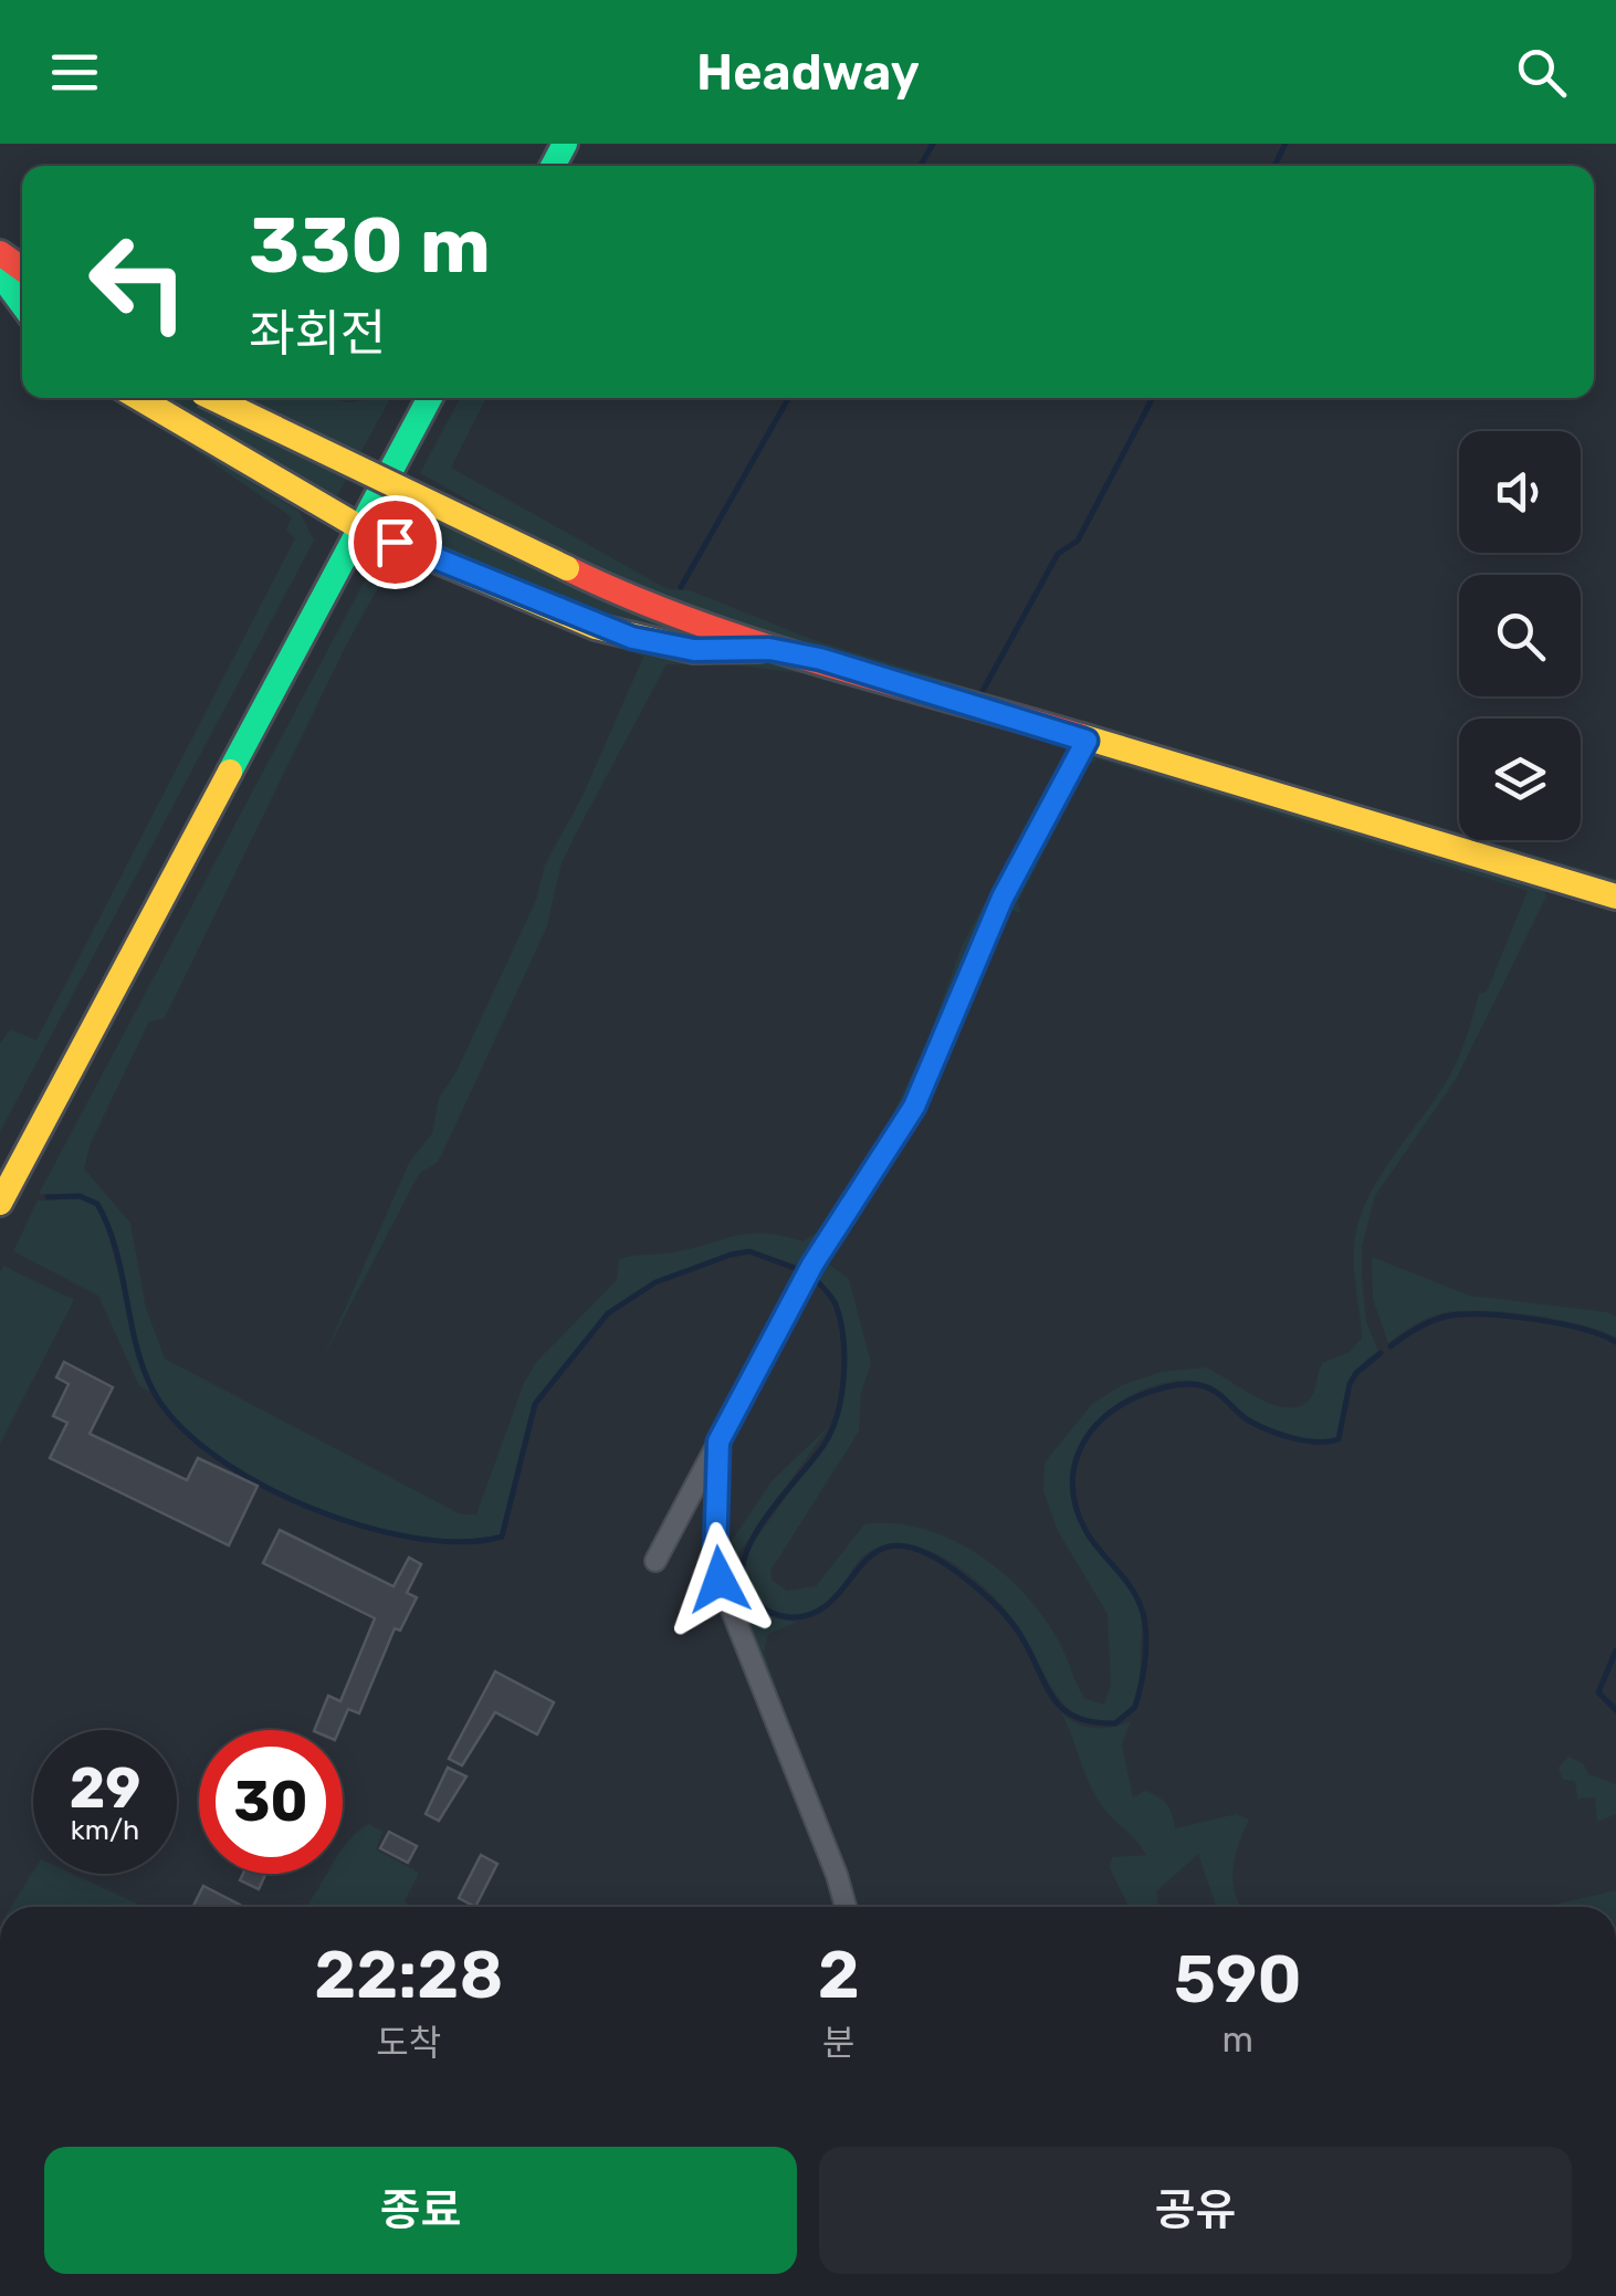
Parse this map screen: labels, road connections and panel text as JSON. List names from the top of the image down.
{
  "page": {
    "header": "Headway",
    "turn": ["330 m", "좌회전"],
    "speed": "29 km/h",
    "limit": "30",
    "eta": [
      "22:28",
      "도착",
      "2",
      "분",
      "590",
      "m"
    ],
    "buttons": ["종료", "공유"]
  }
}
